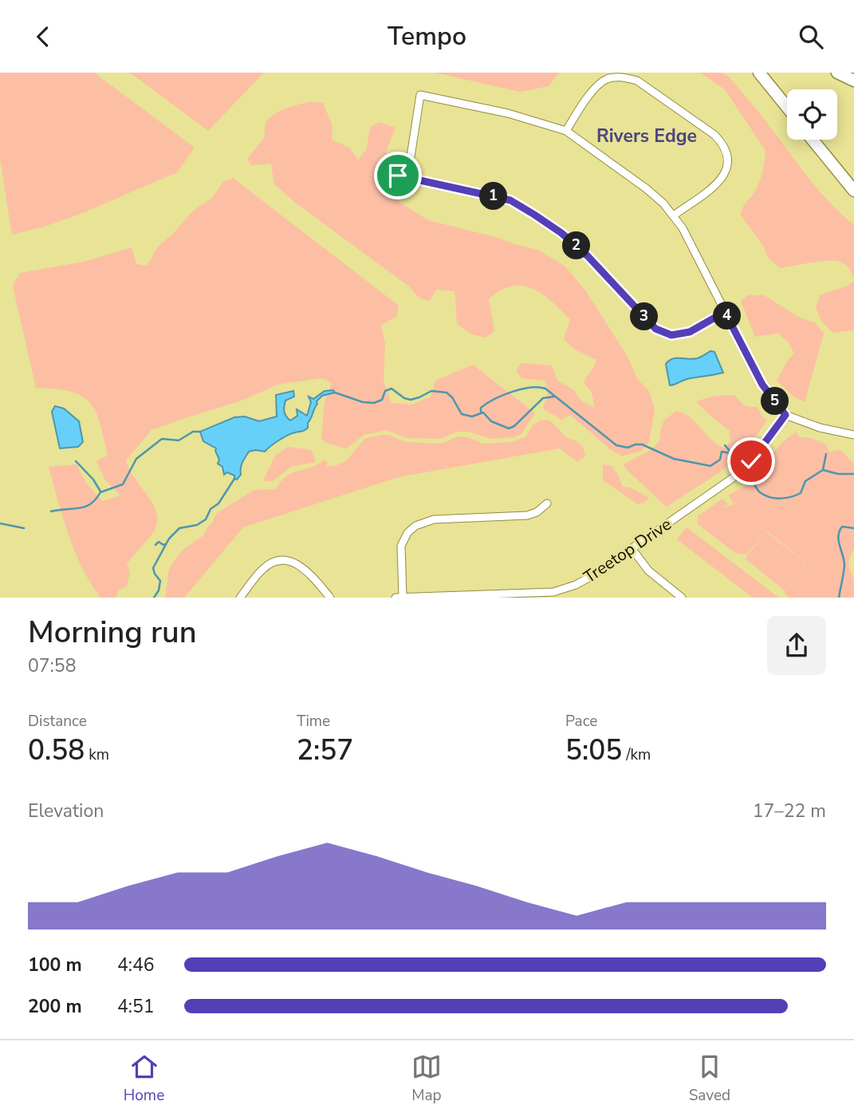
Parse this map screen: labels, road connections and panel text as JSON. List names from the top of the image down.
{
  "streets": {
    "street": ["Treetop Drive"]
  },
  "districts": ["Rivers Edge"],
  "page": {
    "header": "Tempo",
    "pins": [
      "1",
      "2",
      "4",
      "3",
      "5"
    ],
    "heading": ["Morning run", "07:58"],
    "stats": [
      ["Distance", "0.58 km"],
      ["Time", "2:57"],
      ["Pace", "5:05 /km"]
    ],
    "chart": ["Elevation", "17–22 m"],
    "list": [
      {
        "name": "100 m",
        "note": "4:46"
      },
      {
        "name": "200 m",
        "note": "4:51"
      }
    ],
    "tabs": ["Home", "Map", "Saved"]
  }
}
